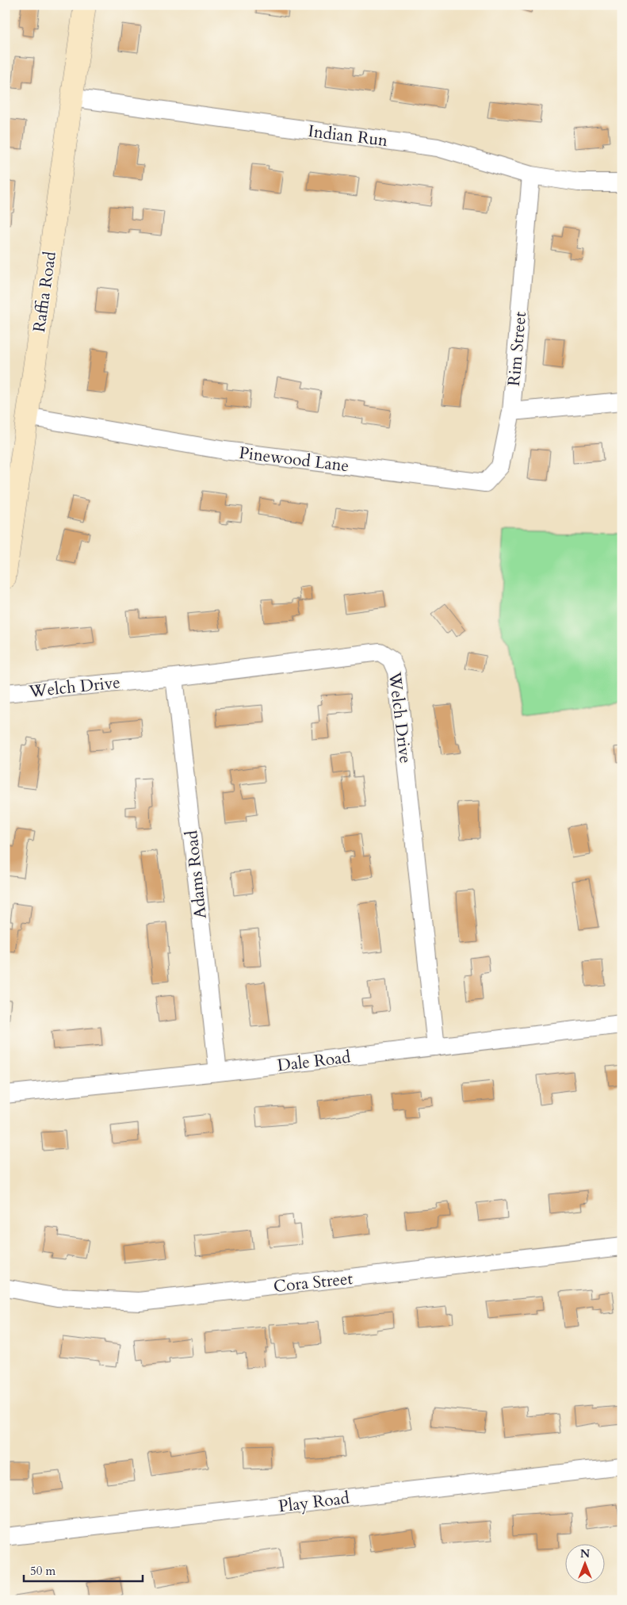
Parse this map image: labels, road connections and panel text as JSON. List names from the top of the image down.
{
  "streets": {
    "main road": ["Raffia Road"],
    "street": [
      "Indian Run",
      "Rim Street",
      "Pinewood Lane",
      "Welch Drive",
      "Adams Road",
      "Dale Road",
      "Cora Street",
      "Play Road"
    ]
  },
  "crossings": [
    ["Indian Run", "Raffia Road"],
    ["Indian Run", "Rim Street"],
    ["Raffia Road", "Pinewood Lane"],
    ["Rim Street", "Pinewood Lane"],
    ["Welch Drive", "Adams Road"],
    ["Welch Drive", "Dale Road"],
    ["Adams Road", "Dale Road"]
  ],
  "scale_bar": "50 m",
  "north": "top"
}
